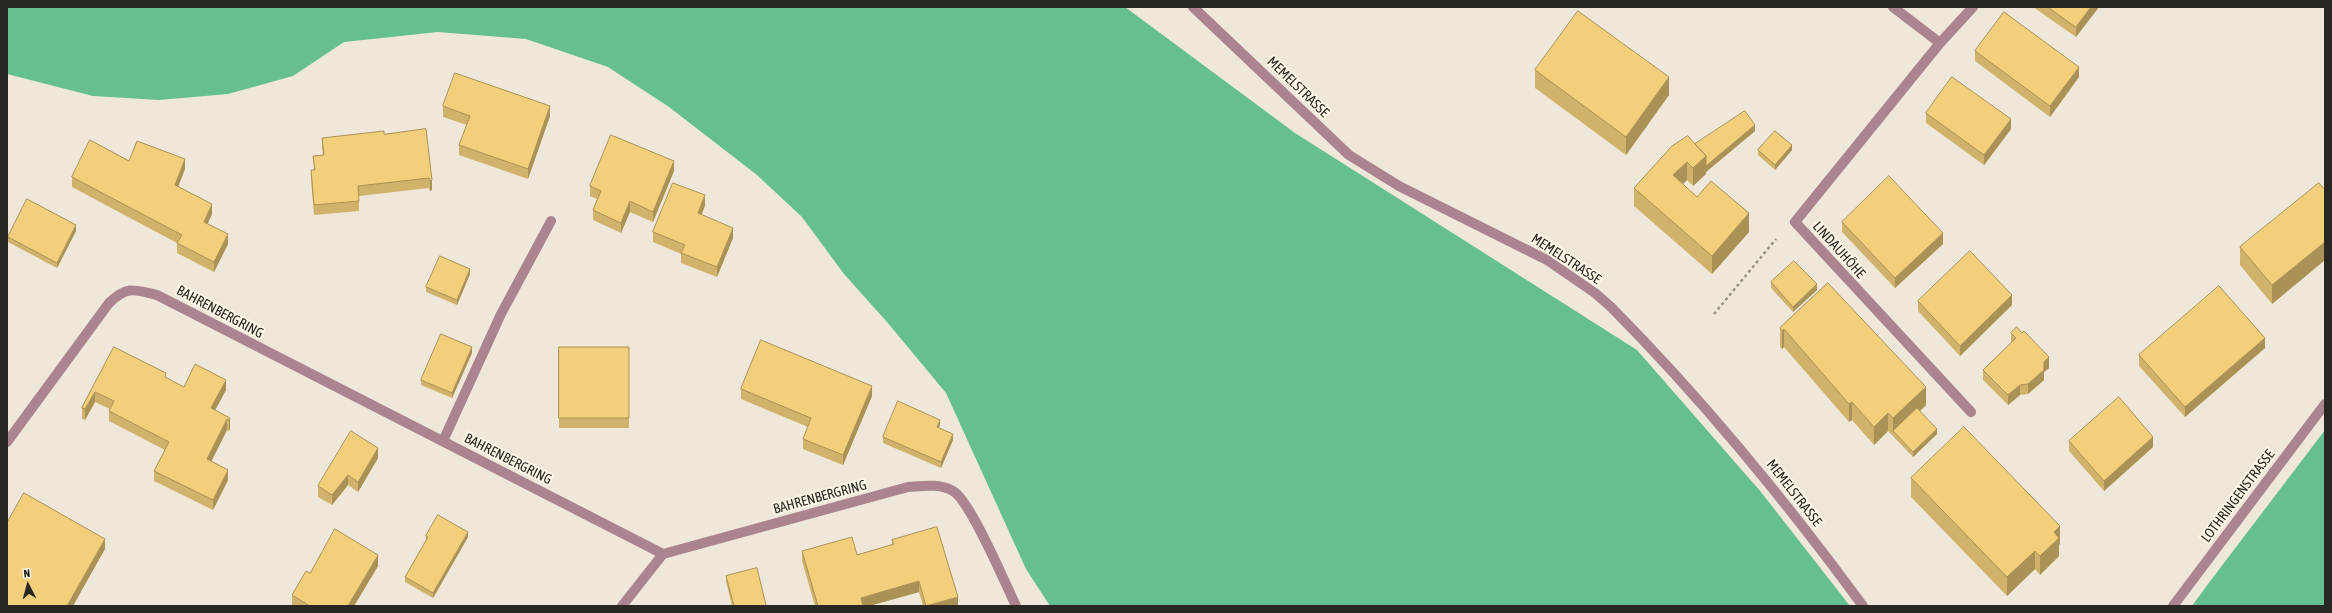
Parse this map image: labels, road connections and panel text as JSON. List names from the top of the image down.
{
  "streets": {
    "street": [
      "MEMELSTRASSE",
      "LINDAUHÖHE",
      "BAHRENBERGRING",
      "LOTHRINGENSTRASSE"
    ]
  },
  "north": "top"
}
